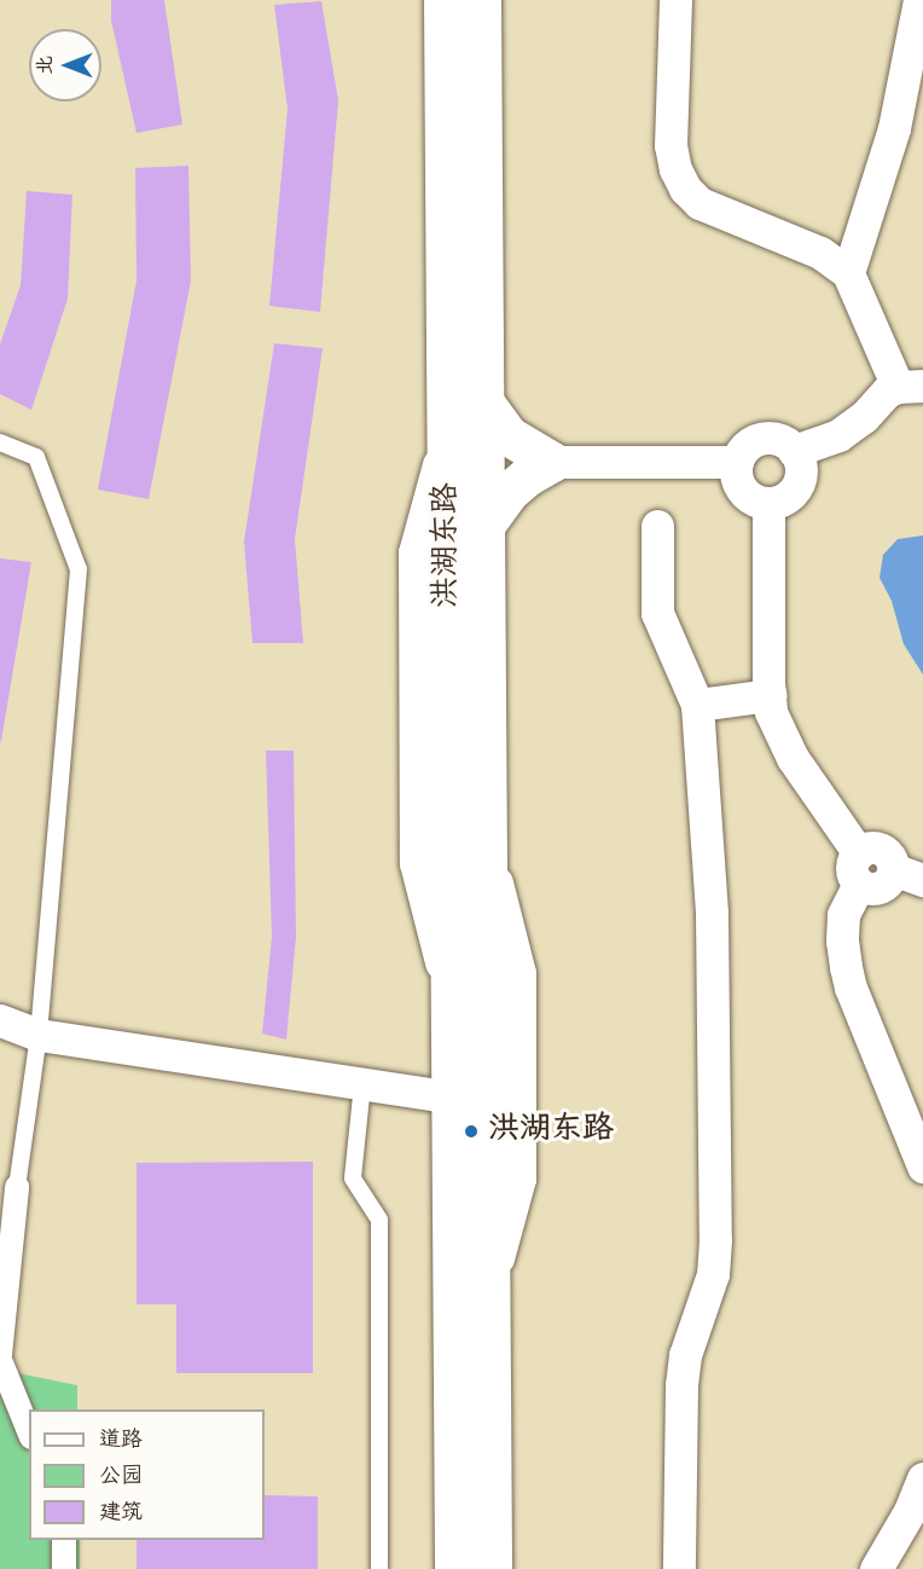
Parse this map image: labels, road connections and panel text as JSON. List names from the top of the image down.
{
  "streets": {
    "main road": ["洪湖东路"]
  },
  "places": ["洪湖东路"],
  "legend": ["道路", "公园", "建筑"],
  "north": "left"
}
